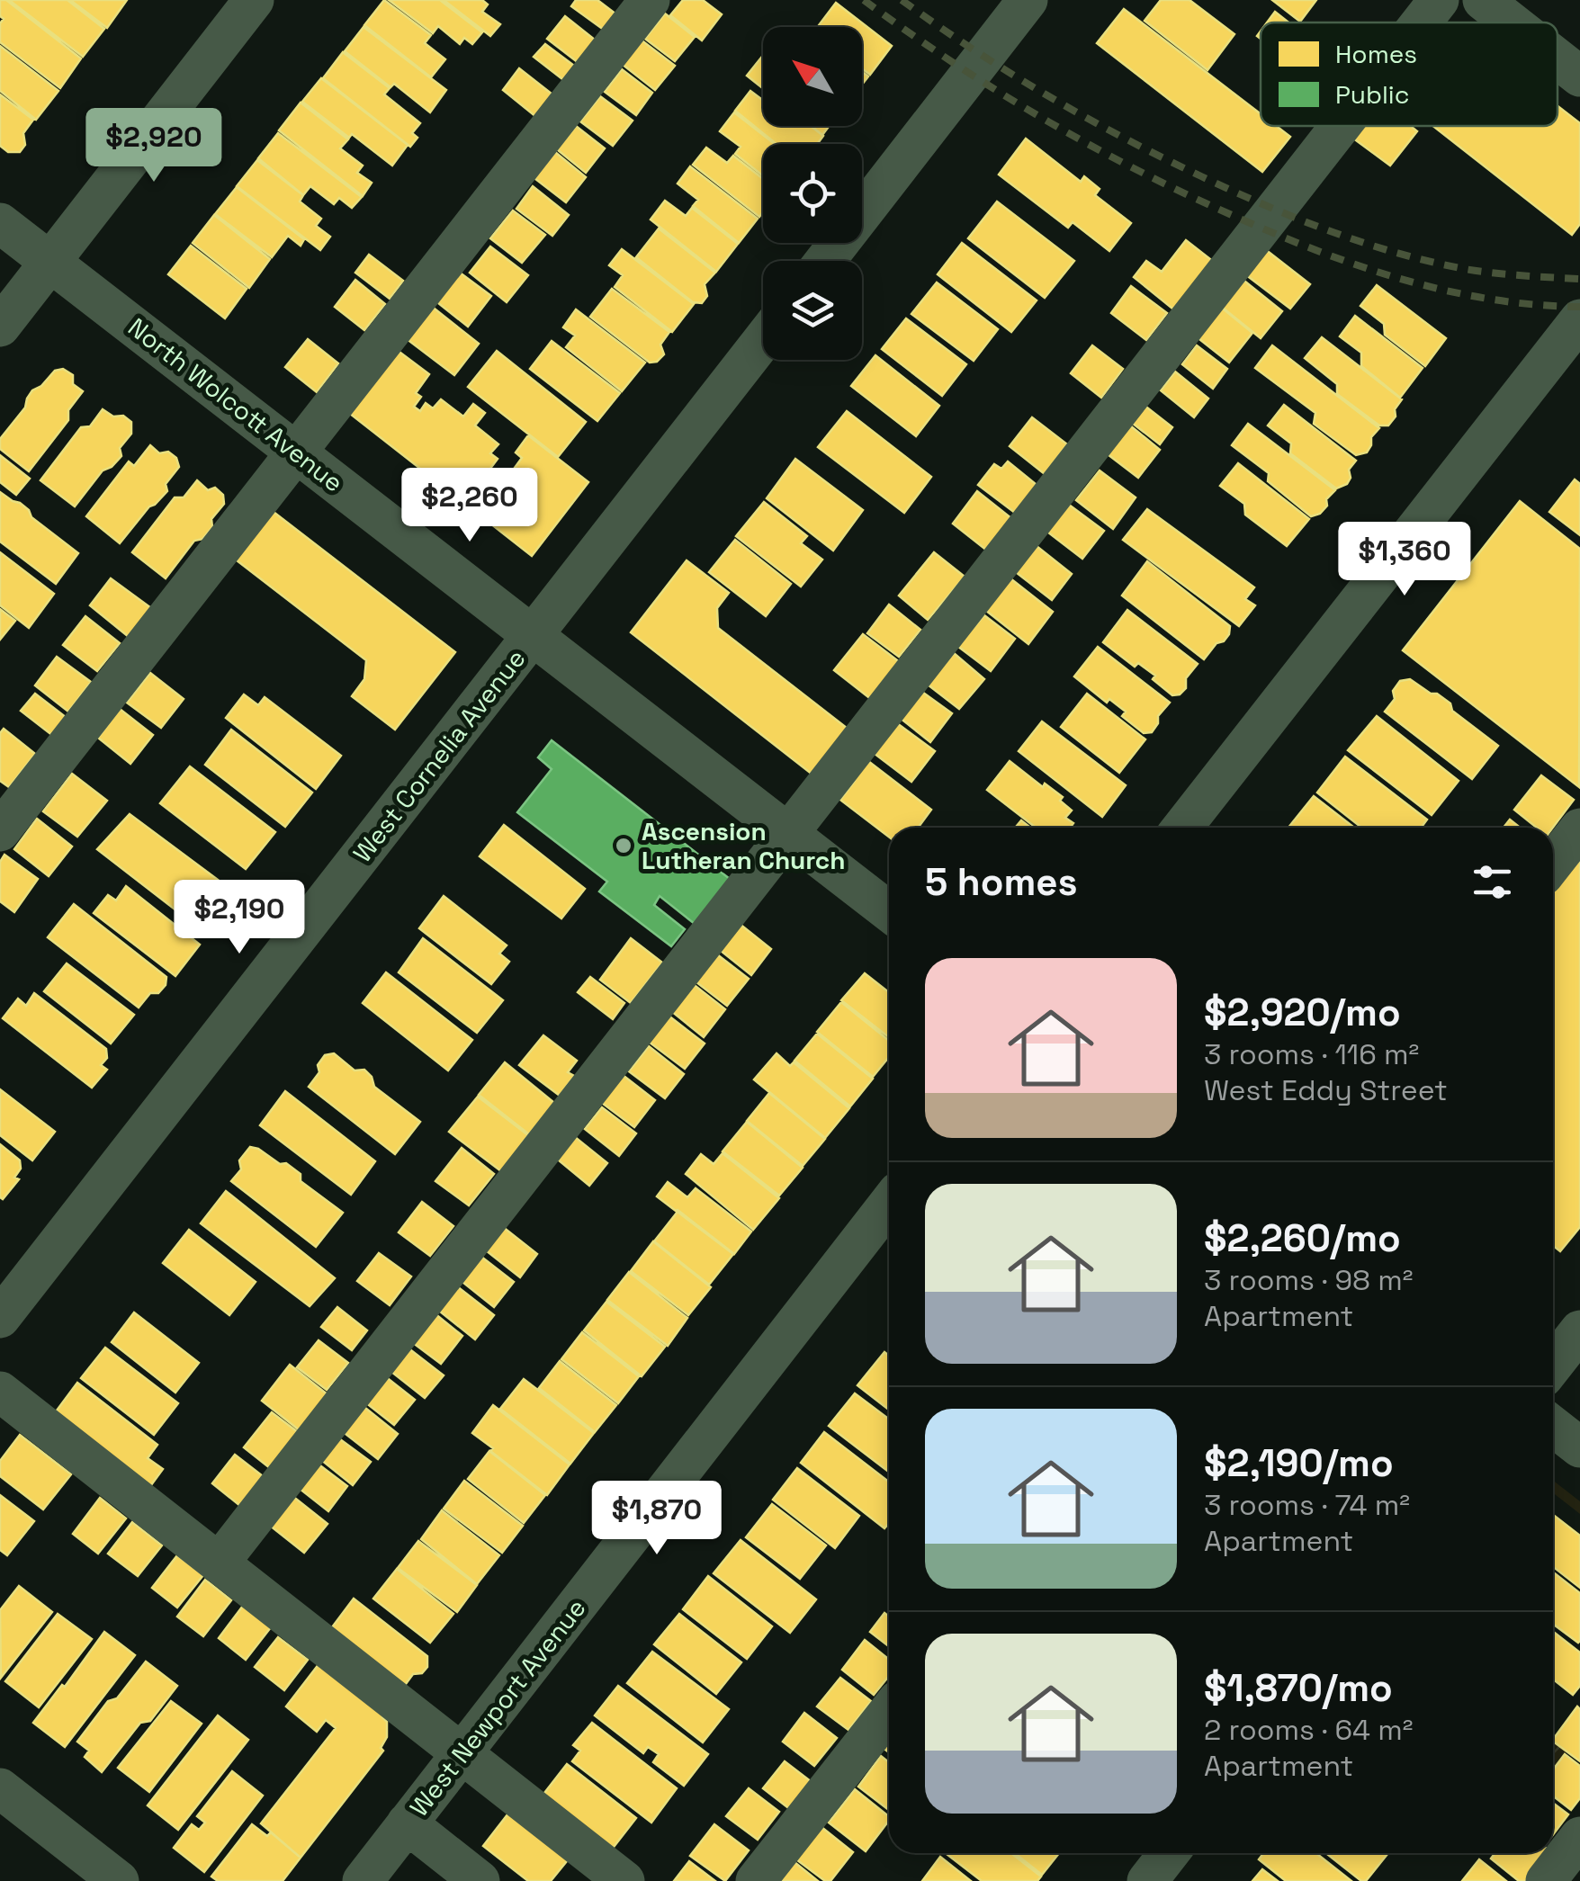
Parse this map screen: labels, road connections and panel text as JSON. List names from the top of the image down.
{
  "streets": {
    "street": ["North Wolcott Avenue", "West Cornelia Avenue", "West Newport Avenue"]
  },
  "crossings": [
    ["North Wolcott Avenue", "West Cornelia Avenue"]
  ],
  "places": ["Ascension Lutheran Church"],
  "legend": ["Homes", "Public"],
  "north": "top left",
  "page": {
    "price": [
      "$2,920",
      "$2,260",
      "$1,360",
      "$2,190",
      "$1,870"
    ],
    "heading": "5 homes",
    "list": [
      {
        "name": "$2,920/mo",
        "note": "3 rooms · 116 m² · West Eddy Street"
      },
      {
        "name": "$2,260/mo",
        "note": "3 rooms · 98 m² · Apartment"
      },
      {
        "name": "$2,190/mo",
        "note": "3 rooms · 74 m² · Apartment"
      },
      {
        "name": "$1,870/mo",
        "note": "2 rooms · 64 m² · Apartment"
      }
    ]
  }
}
